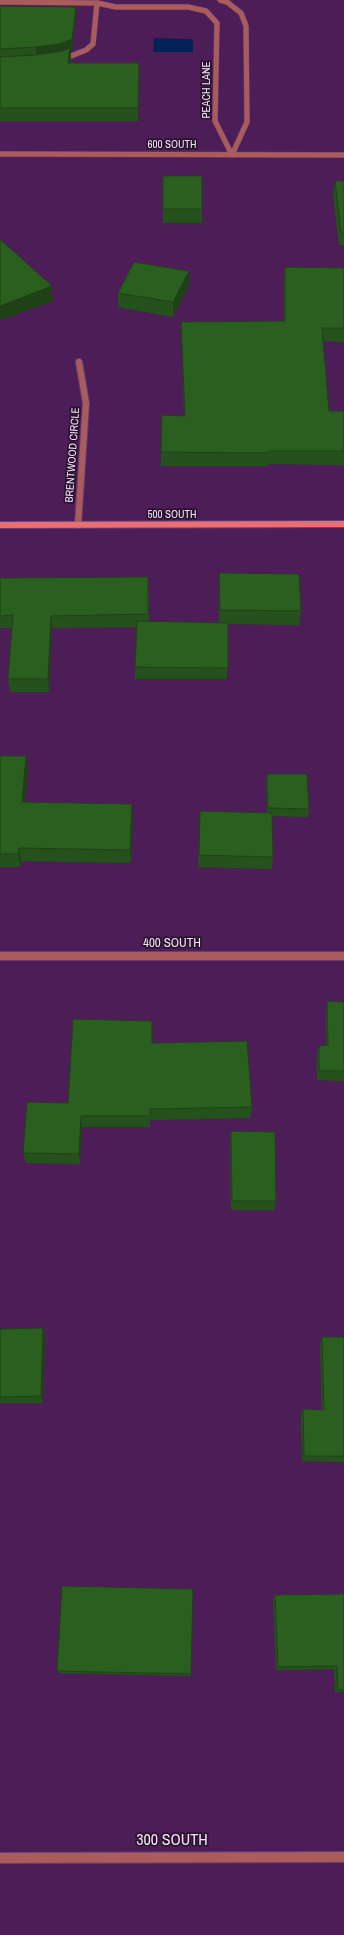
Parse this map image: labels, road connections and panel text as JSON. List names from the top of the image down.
{
  "streets": {
    "main road": ["500 SOUTH"],
    "street": [
      "PEACH LANE",
      "600 SOUTH",
      "BRENTWOOD CIRCLE",
      "400 SOUTH",
      "300 SOUTH"
    ]
  },
  "crossings": [
    ["PEACH LANE", "600 SOUTH"],
    ["BRENTWOOD CIRCLE", "500 SOUTH"]
  ]
}
